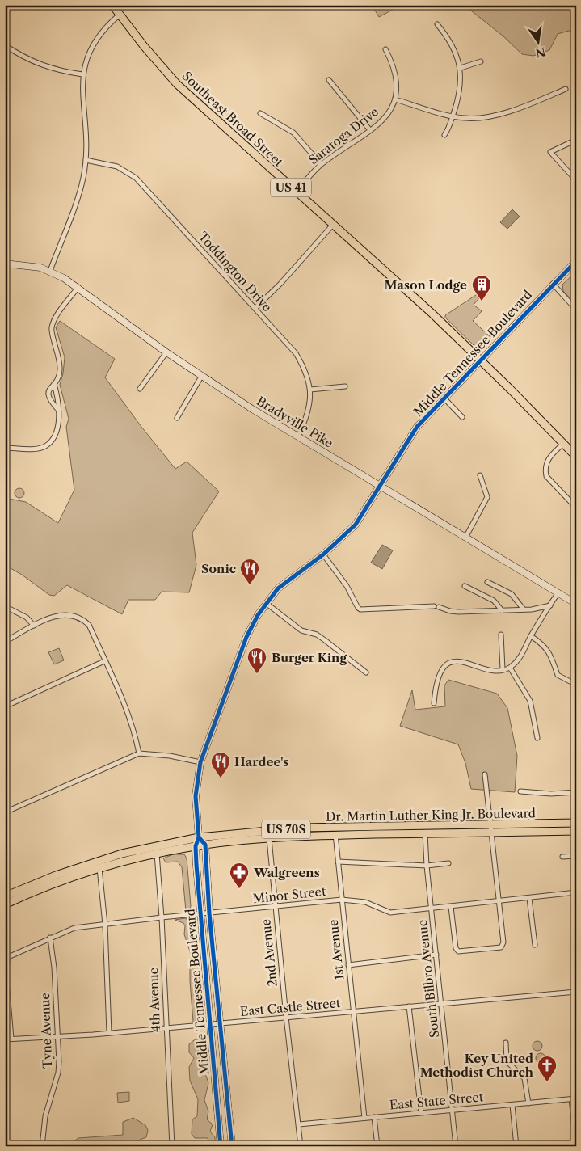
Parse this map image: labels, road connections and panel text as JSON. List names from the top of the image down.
{
  "streets": {
    "main road": [
      "Southeast Broad Street",
      "US 41",
      "Middle Tennessee Boulevard",
      "Bradyville Pike",
      "Dr. Martin Luther King Jr. Boulevard",
      "US 70S"
    ],
    "street": [
      "Saratoga Drive",
      "Toddington Drive",
      "Minor Street",
      "1st Avenue",
      "2nd Avenue",
      "South Bilbro Avenue",
      "4th Avenue",
      "East Castle Street",
      "Tyne Avenue",
      "East State Street"
    ]
  },
  "crossings": [
    ["Southeast Broad Street", "Saratoga Drive"],
    ["Southeast Broad Street", "Middle Tennessee Boulevard"],
    ["Toddington Drive", "Bradyville Pike"],
    ["Middle Tennessee Boulevard", "Bradyville Pike"],
    ["Middle Tennessee Boulevard", "Dr. Martin Luther King Jr. Boulevard"],
    ["Middle Tennessee Boulevard", "Minor Street"],
    ["Middle Tennessee Boulevard", "East Castle Street"],
    ["Dr. Martin Luther King Jr. Boulevard", "1st Avenue"],
    ["Dr. Martin Luther King Jr. Boulevard", "2nd Avenue"],
    ["Dr. Martin Luther King Jr. Boulevard", "South Bilbro Avenue"],
    ["Dr. Martin Luther King Jr. Boulevard", "4th Avenue"],
    ["Minor Street", "1st Avenue"],
    ["Minor Street", "2nd Avenue"],
    ["Minor Street", "South Bilbro Avenue"],
    ["Minor Street", "4th Avenue"],
    ["Minor Street", "East Castle Street"],
    ["Minor Street", "Tyne Avenue"],
    ["1st Avenue", "East Castle Street"],
    ["1st Avenue", "East State Street"],
    ["2nd Avenue", "East Castle Street"],
    ["2nd Avenue", "East State Street"],
    ["South Bilbro Avenue", "East Castle Street"],
    ["South Bilbro Avenue", "East State Street"],
    ["4th Avenue", "East Castle Street"],
    ["East Castle Street", "Tyne Avenue"]
  ],
  "places": {
    "building": ["Mason Lodge"],
    "restaurant": ["Sonic", "Burger King", "Hardee's"],
    "pharmacy": ["Walgreens"],
    "church": ["Key United Methodist Church"]
  },
  "north": "bottom"
}
